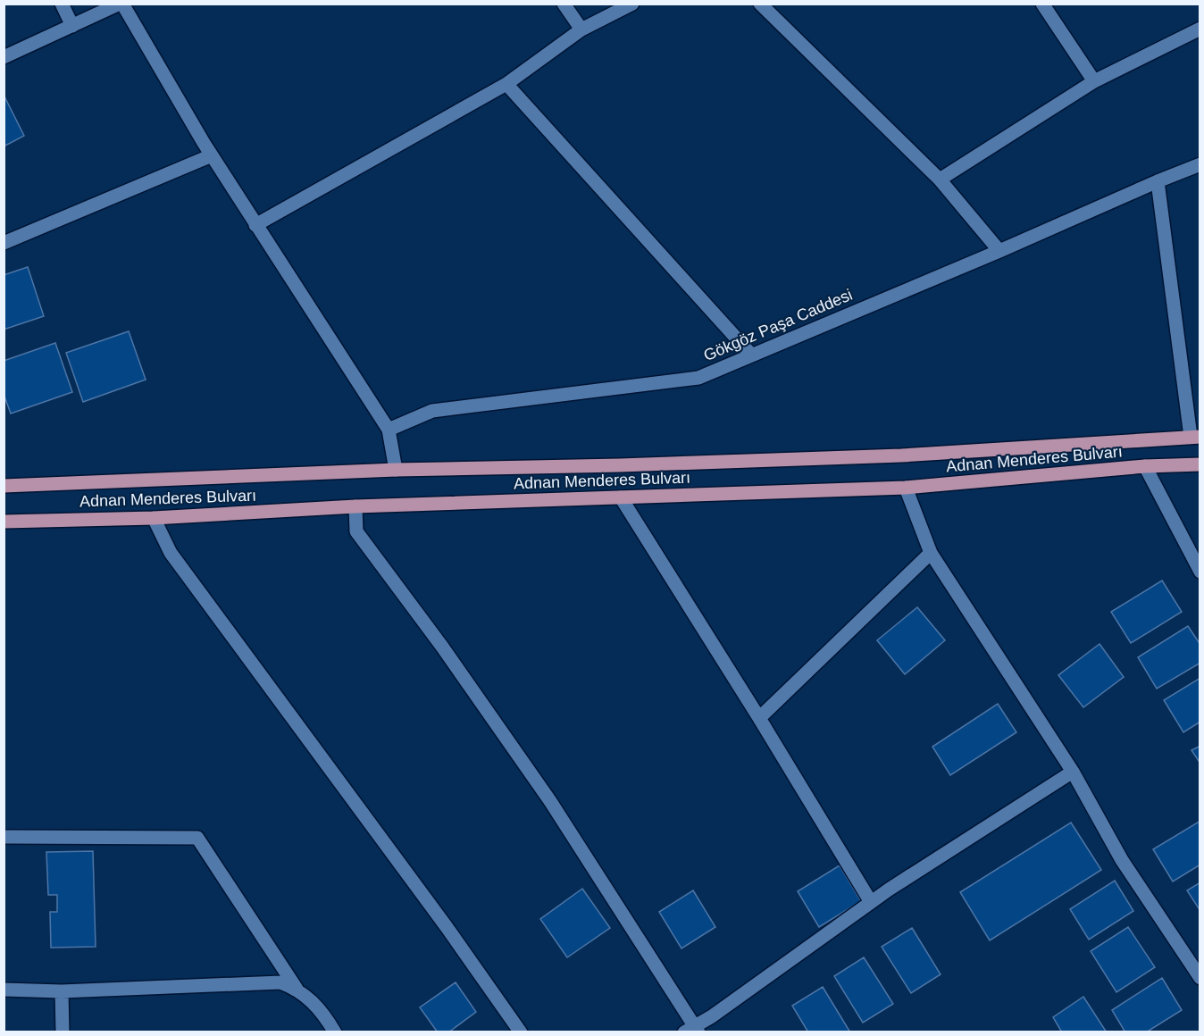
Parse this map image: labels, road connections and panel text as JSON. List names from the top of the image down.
{
  "streets": {
    "main road": ["Adnan Menderes Bulvarı"],
    "street": ["Gökgöz Paşa Caddesi"]
  }
}
